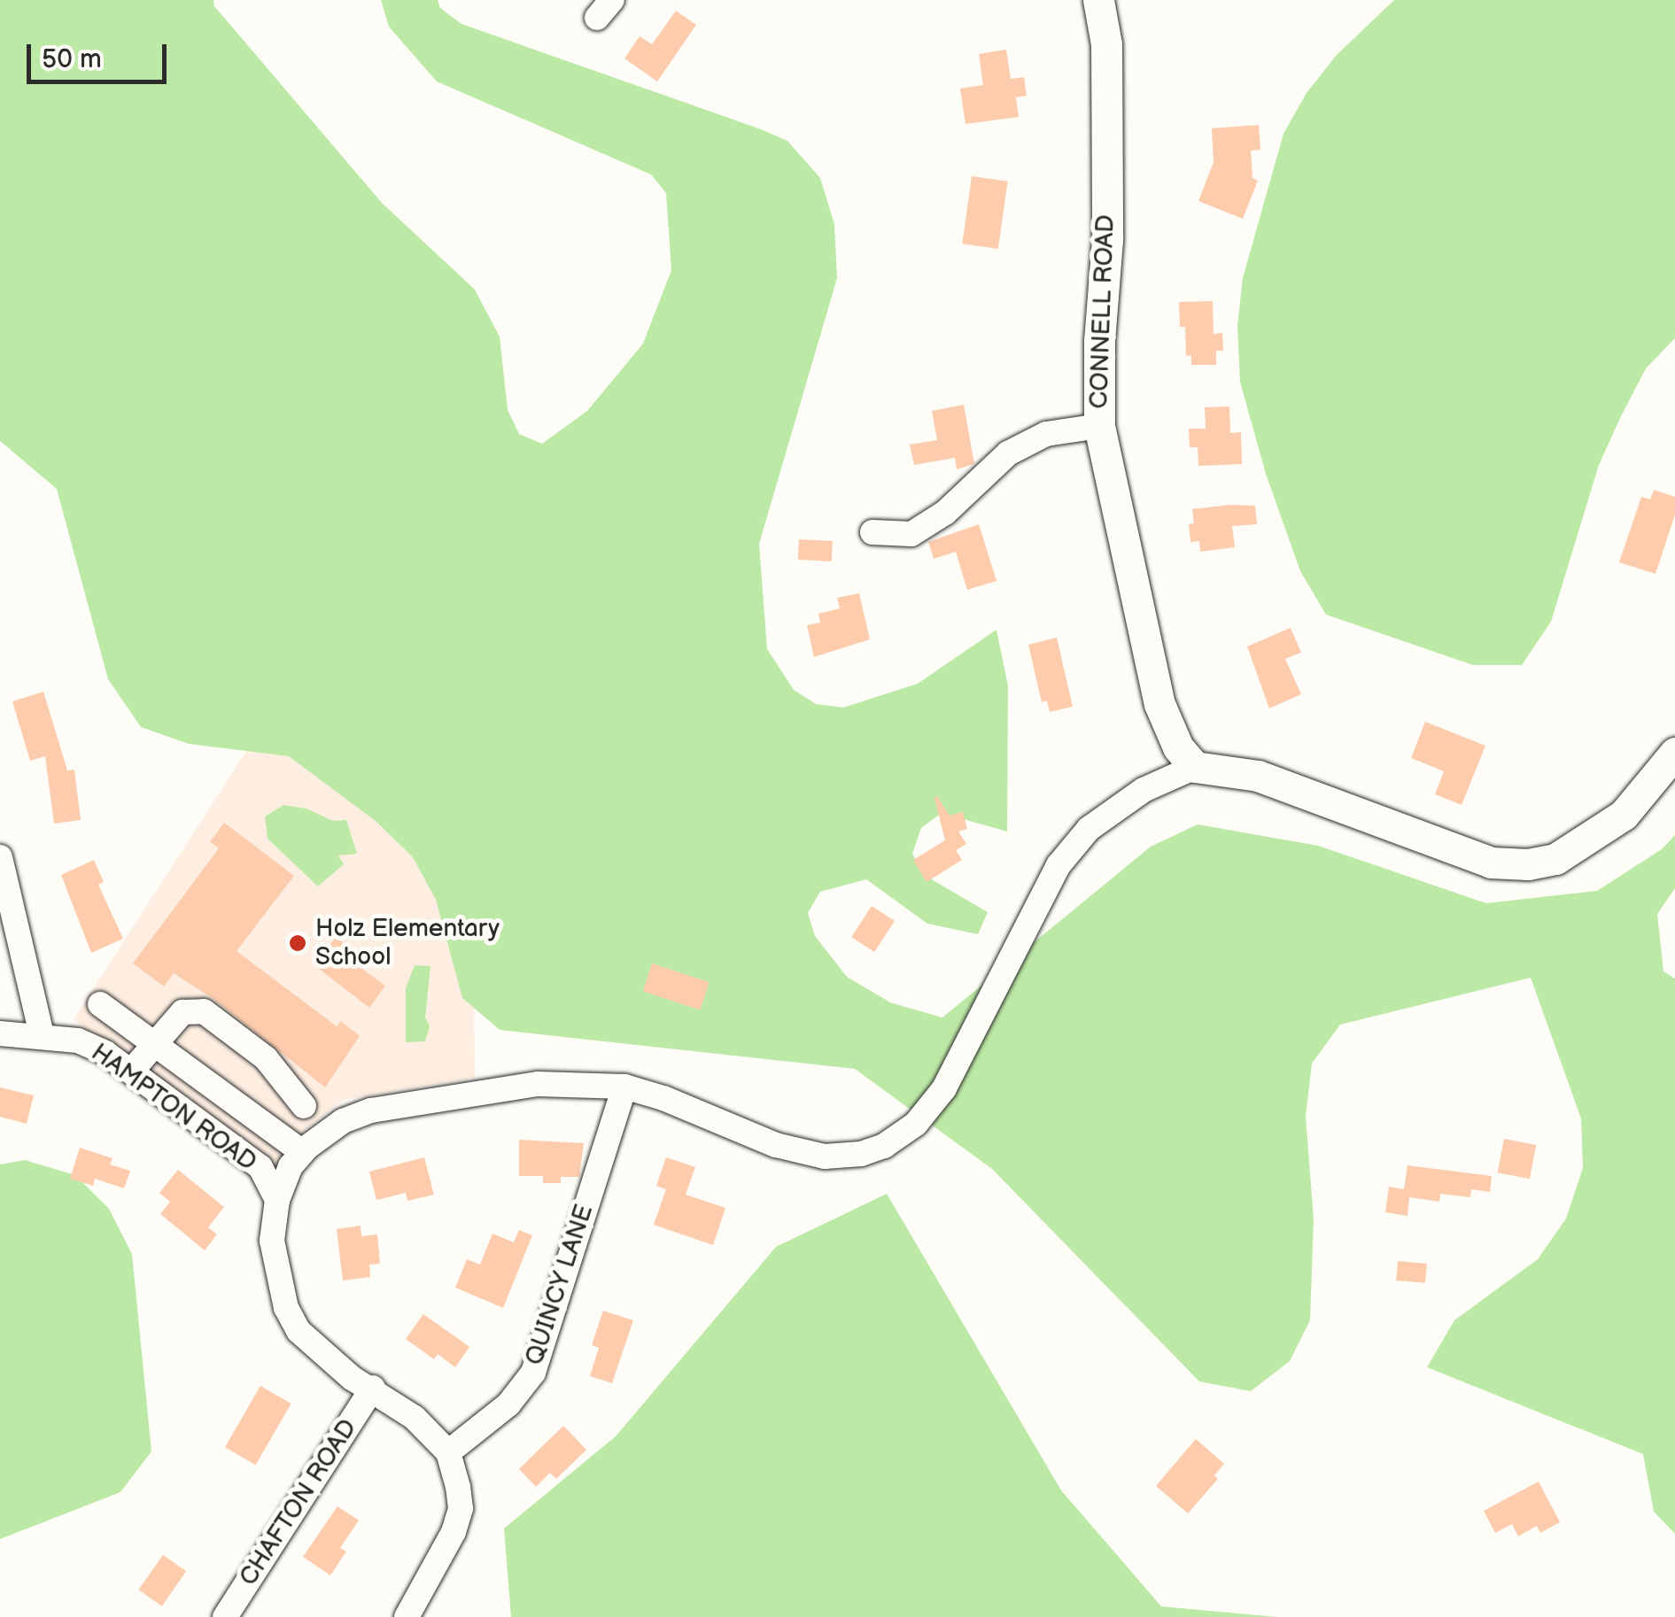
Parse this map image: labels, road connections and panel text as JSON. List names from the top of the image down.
{
  "streets": {
    "main road": ["CONNELL ROAD"],
    "street": ["HAMPTON ROAD", "QUINCY LANE", "CHAFTON ROAD"]
  },
  "places": ["Holz Elementary School"],
  "scale_bar": "50 m"
}
